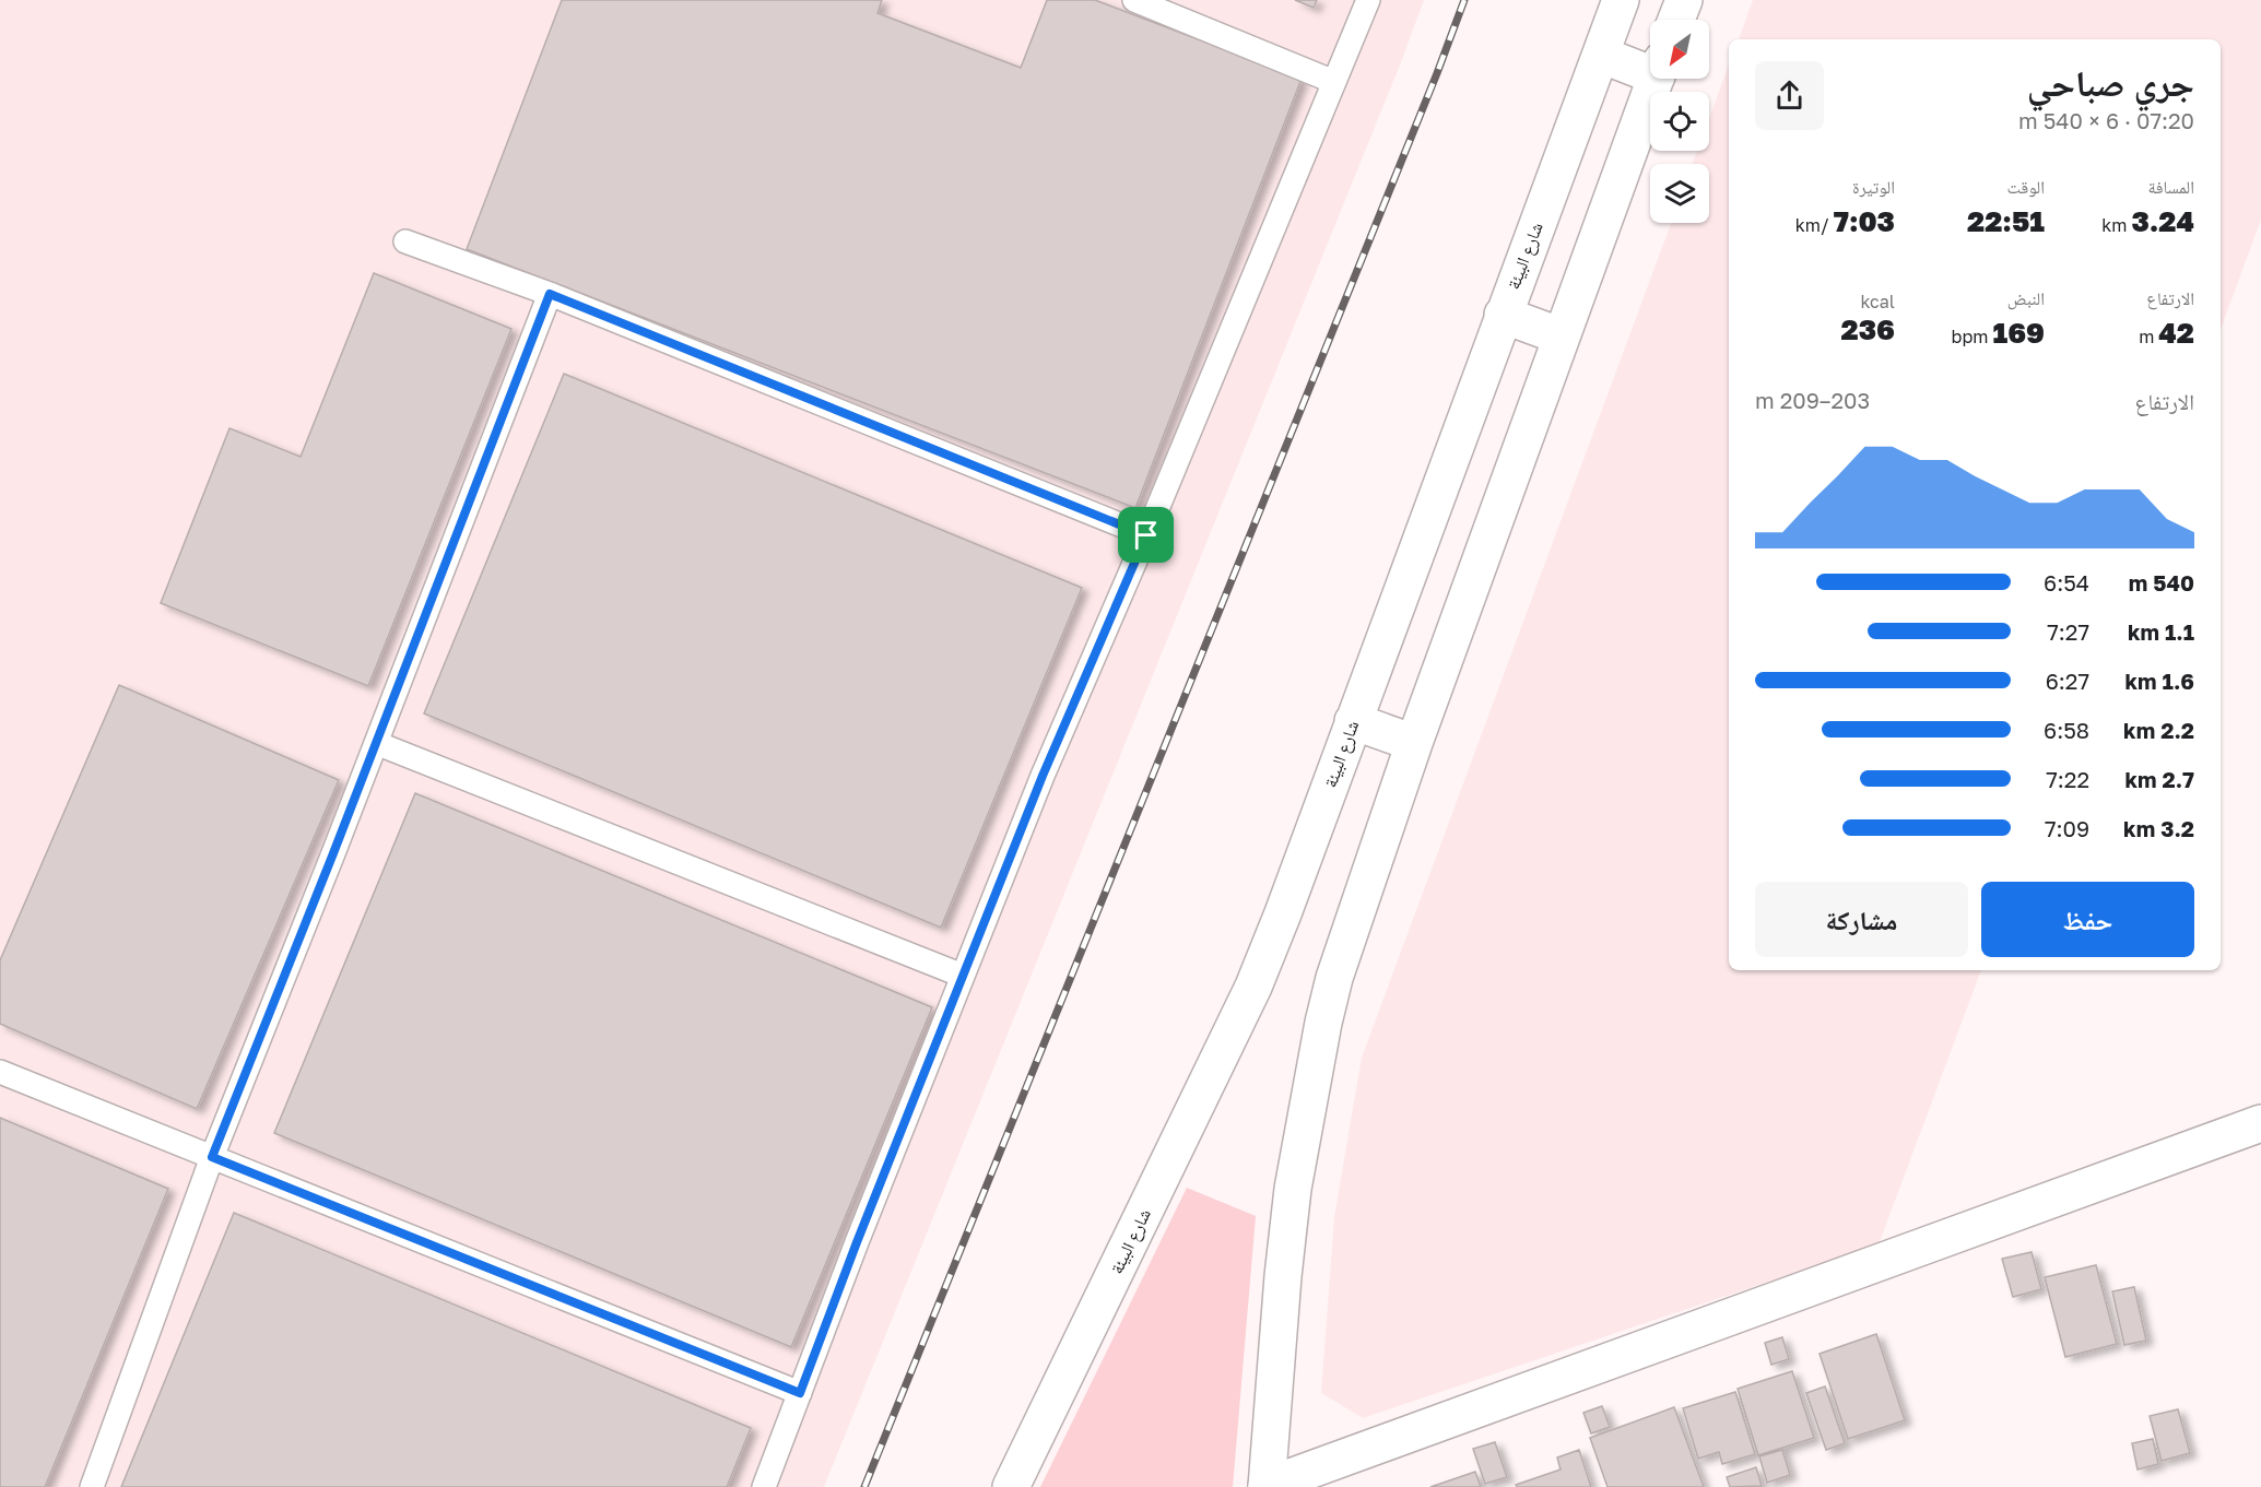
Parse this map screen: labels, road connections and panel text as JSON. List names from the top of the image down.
{
  "streets": {
    "main road": ["شارع البيئة"]
  },
  "north": "bottom left",
  "page": {
    "heading": ["جري صباحي", "07:20 · 6 × 540 m"],
    "stats": [
      ["المسافة", "3.24 km"],
      ["الوقت", "22:51"],
      ["الوتيرة", "7:03 /km"],
      ["الارتفاع", "42 m"],
      ["النبض", "169 bpm"],
      ["kcal", "236"]
    ],
    "chart": ["الارتفاع", "203–209 m"],
    "list": [
      {
        "name": "540 m",
        "note": "6:54"
      },
      {
        "name": "1.1 km",
        "note": "7:27"
      },
      {
        "name": "1.6 km",
        "note": "6:27"
      },
      {
        "name": "2.2 km",
        "note": "6:58"
      },
      {
        "name": "2.7 km",
        "note": "7:22"
      },
      {
        "name": "3.2 km",
        "note": "7:09"
      }
    ],
    "buttons": ["حفظ", "مشاركة"]
  }
}
